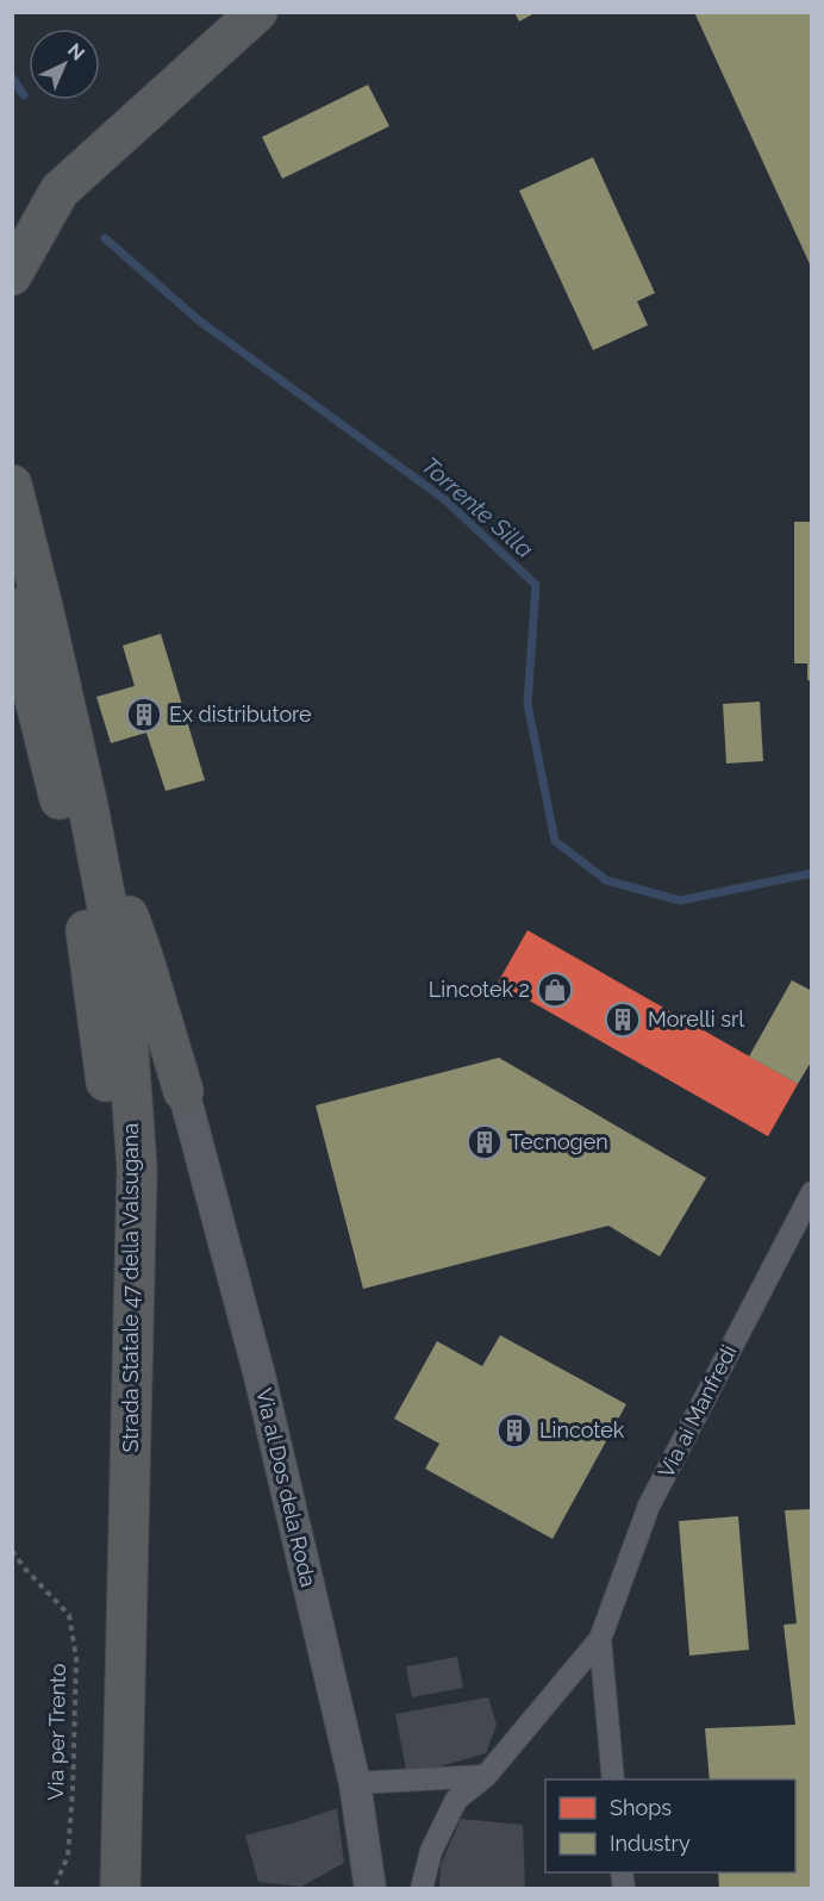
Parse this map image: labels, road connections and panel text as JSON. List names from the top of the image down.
{
  "streets": {
    "highway": ["Strada Statale 47 della Valsugana"],
    "main road": ["Via al Dos dela Roda"],
    "street": ["Via ai Manfredi"],
    "path": ["Via per Trento"]
  },
  "water": ["Torrente Silla"],
  "places": {
    "building": [
      "Ex distributore",
      "Morelli srl",
      "Tecnogen",
      "Lincotek"
    ],
    "shop": ["Lincotek 2"]
  },
  "legend": ["Shops", "Industry"],
  "north": "top right"
}
